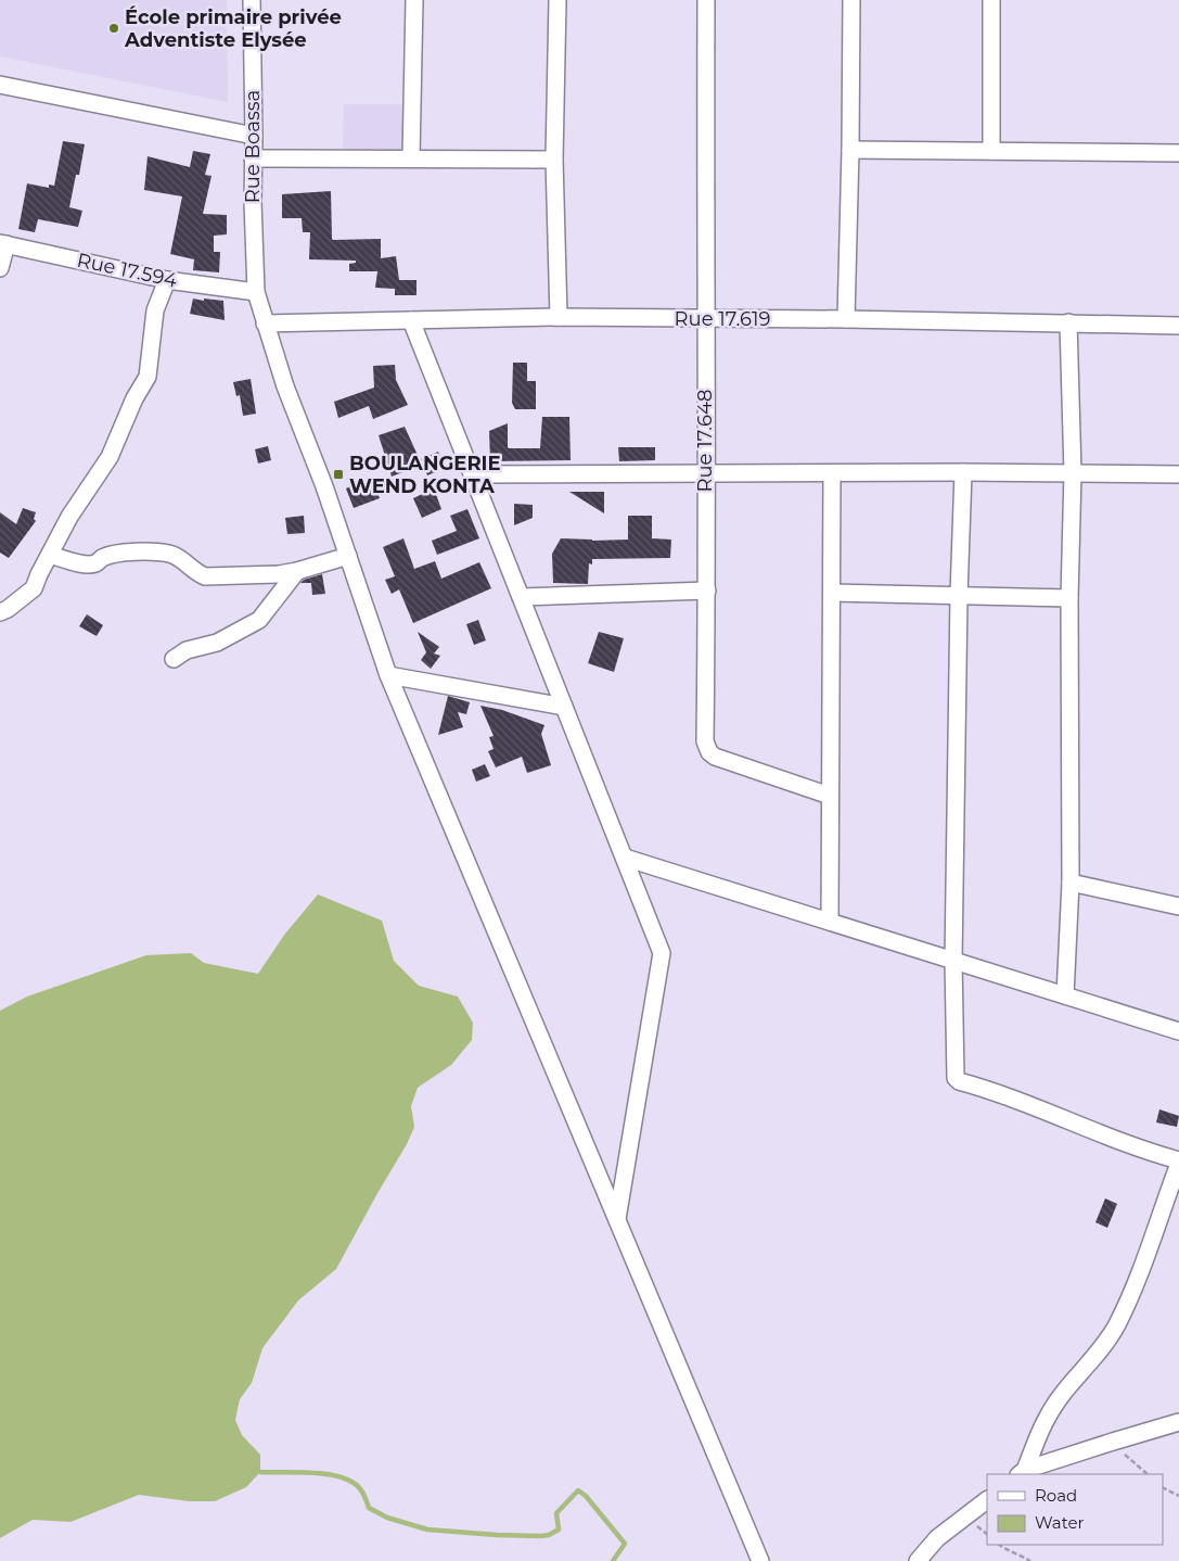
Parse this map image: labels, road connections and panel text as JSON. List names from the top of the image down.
{
  "streets": {
    "street": [
      "Rue Boassa",
      "Rue 17.594",
      "Rue 17.619",
      "Rue 17.648"
    ]
  },
  "crossings": [
    ["Rue Boassa", "Rue 17.594"],
    ["Rue Boassa", "Rue 17.619"],
    ["Rue 17.619", "Rue 17.648"]
  ],
  "places": {
    "other": ["École primaire privée Adventiste Elysée"],
    "transit": ["BOULANGERIE WEND KONTA"]
  },
  "legend": ["Road", "Water"]
}
